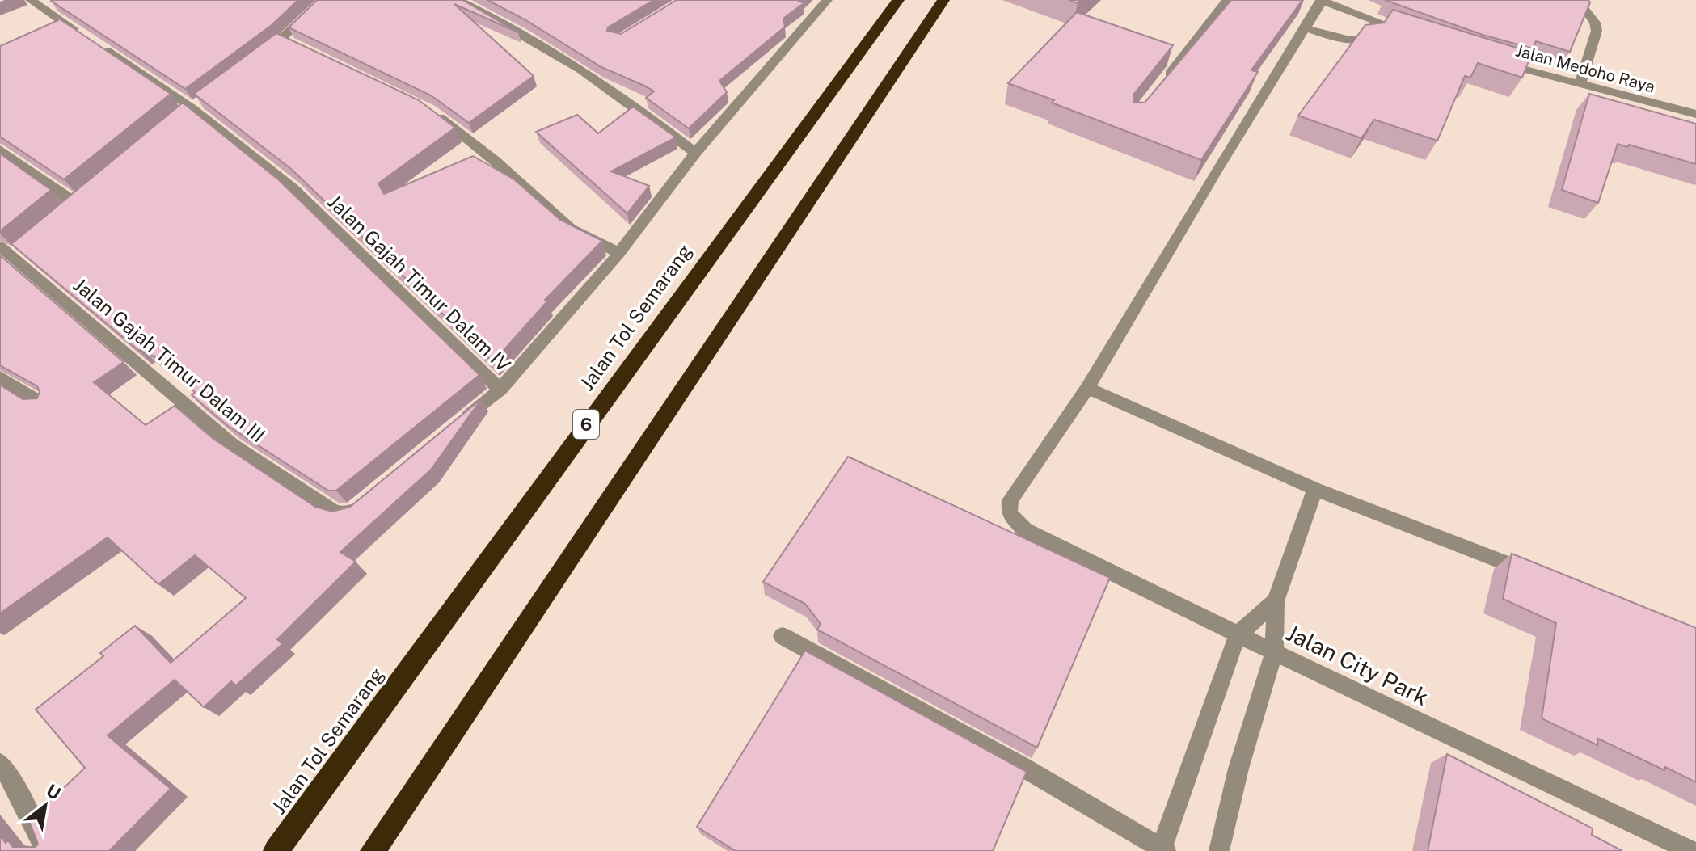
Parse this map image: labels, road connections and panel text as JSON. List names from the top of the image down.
{
  "streets": {
    "highway": ["Jalan Tol Semarang", "6"],
    "street": [
      "Jalan Medoho Raya",
      "Jalan Gajah Timur Dalam IV",
      "Jalan Gajah Timur Dalam III",
      "Jalan City Park"
    ]
  },
  "north": "top right"
}
